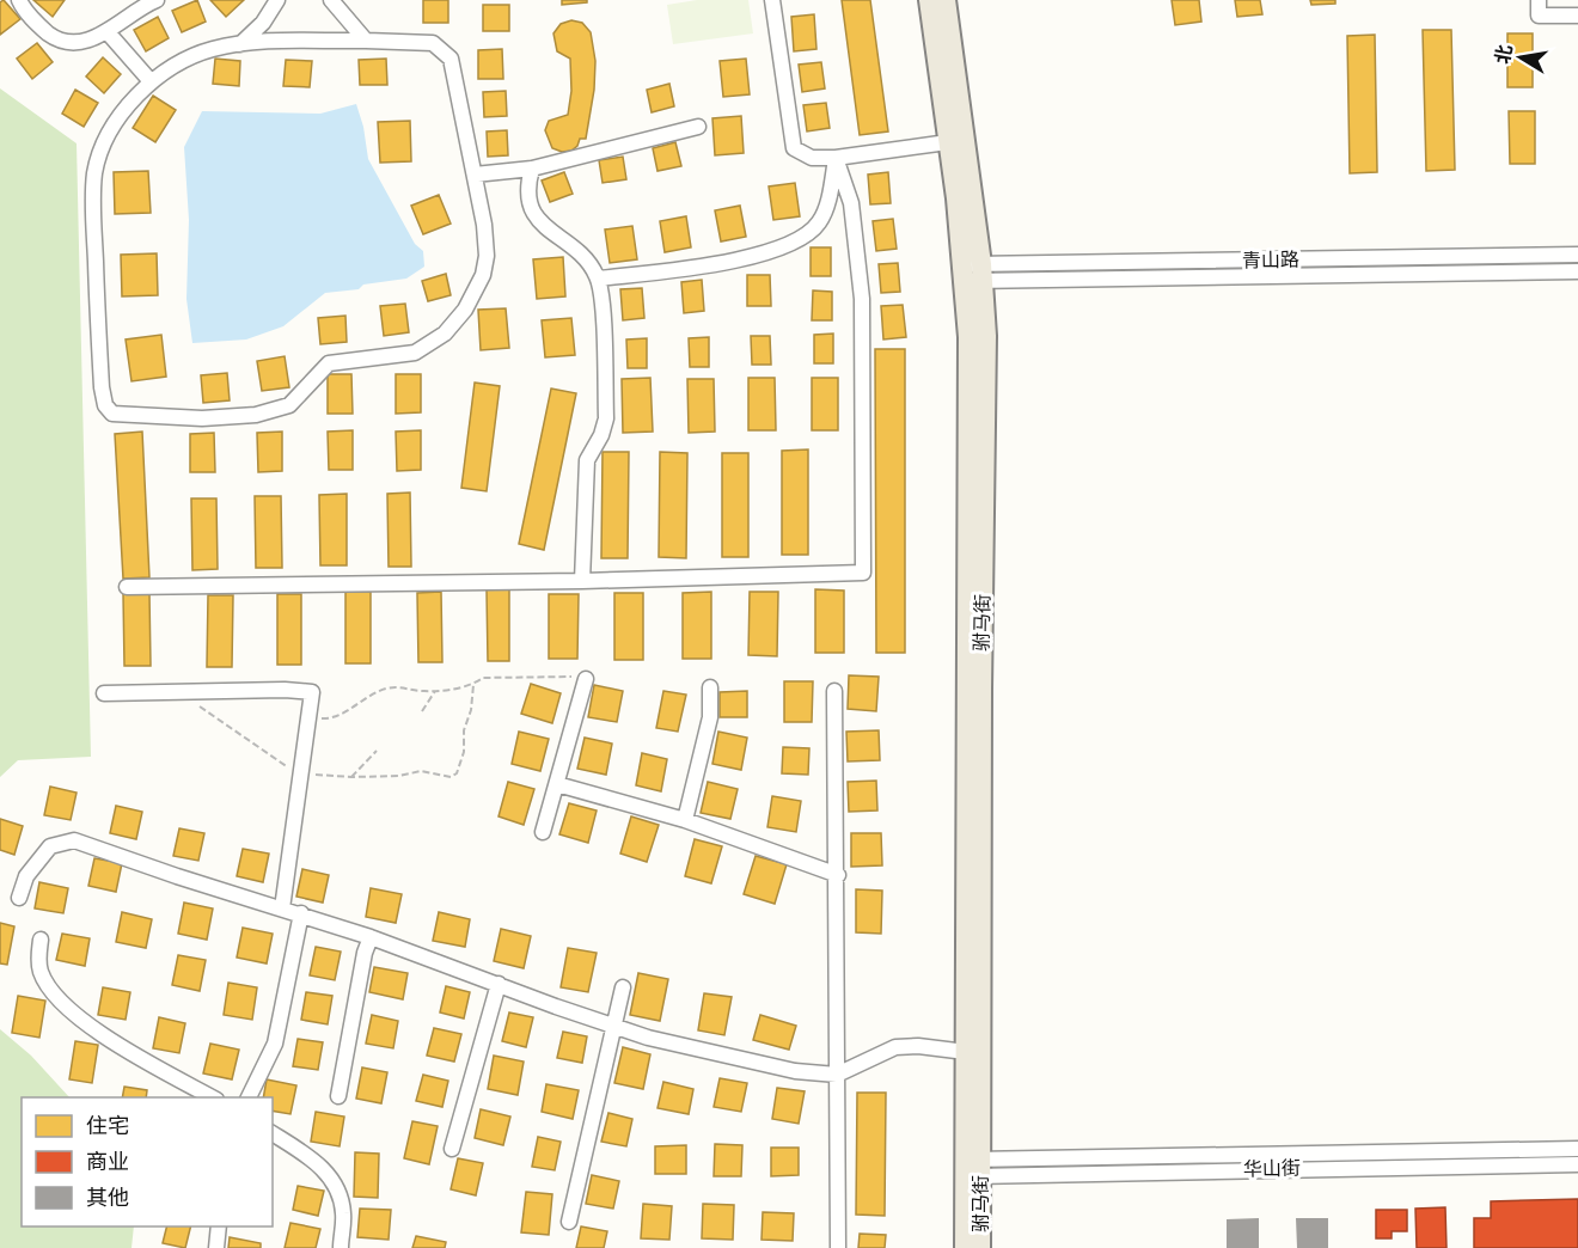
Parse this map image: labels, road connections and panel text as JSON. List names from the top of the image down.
{
  "streets": {
    "main road": ["驸马街"],
    "street": ["青山路", "华山街"]
  },
  "crossings": [
    ["青山路", "驸马街"],
    ["驸马街", "华山街"]
  ],
  "legend": ["住宅", "商业", "其他"],
  "north": "left"
}
